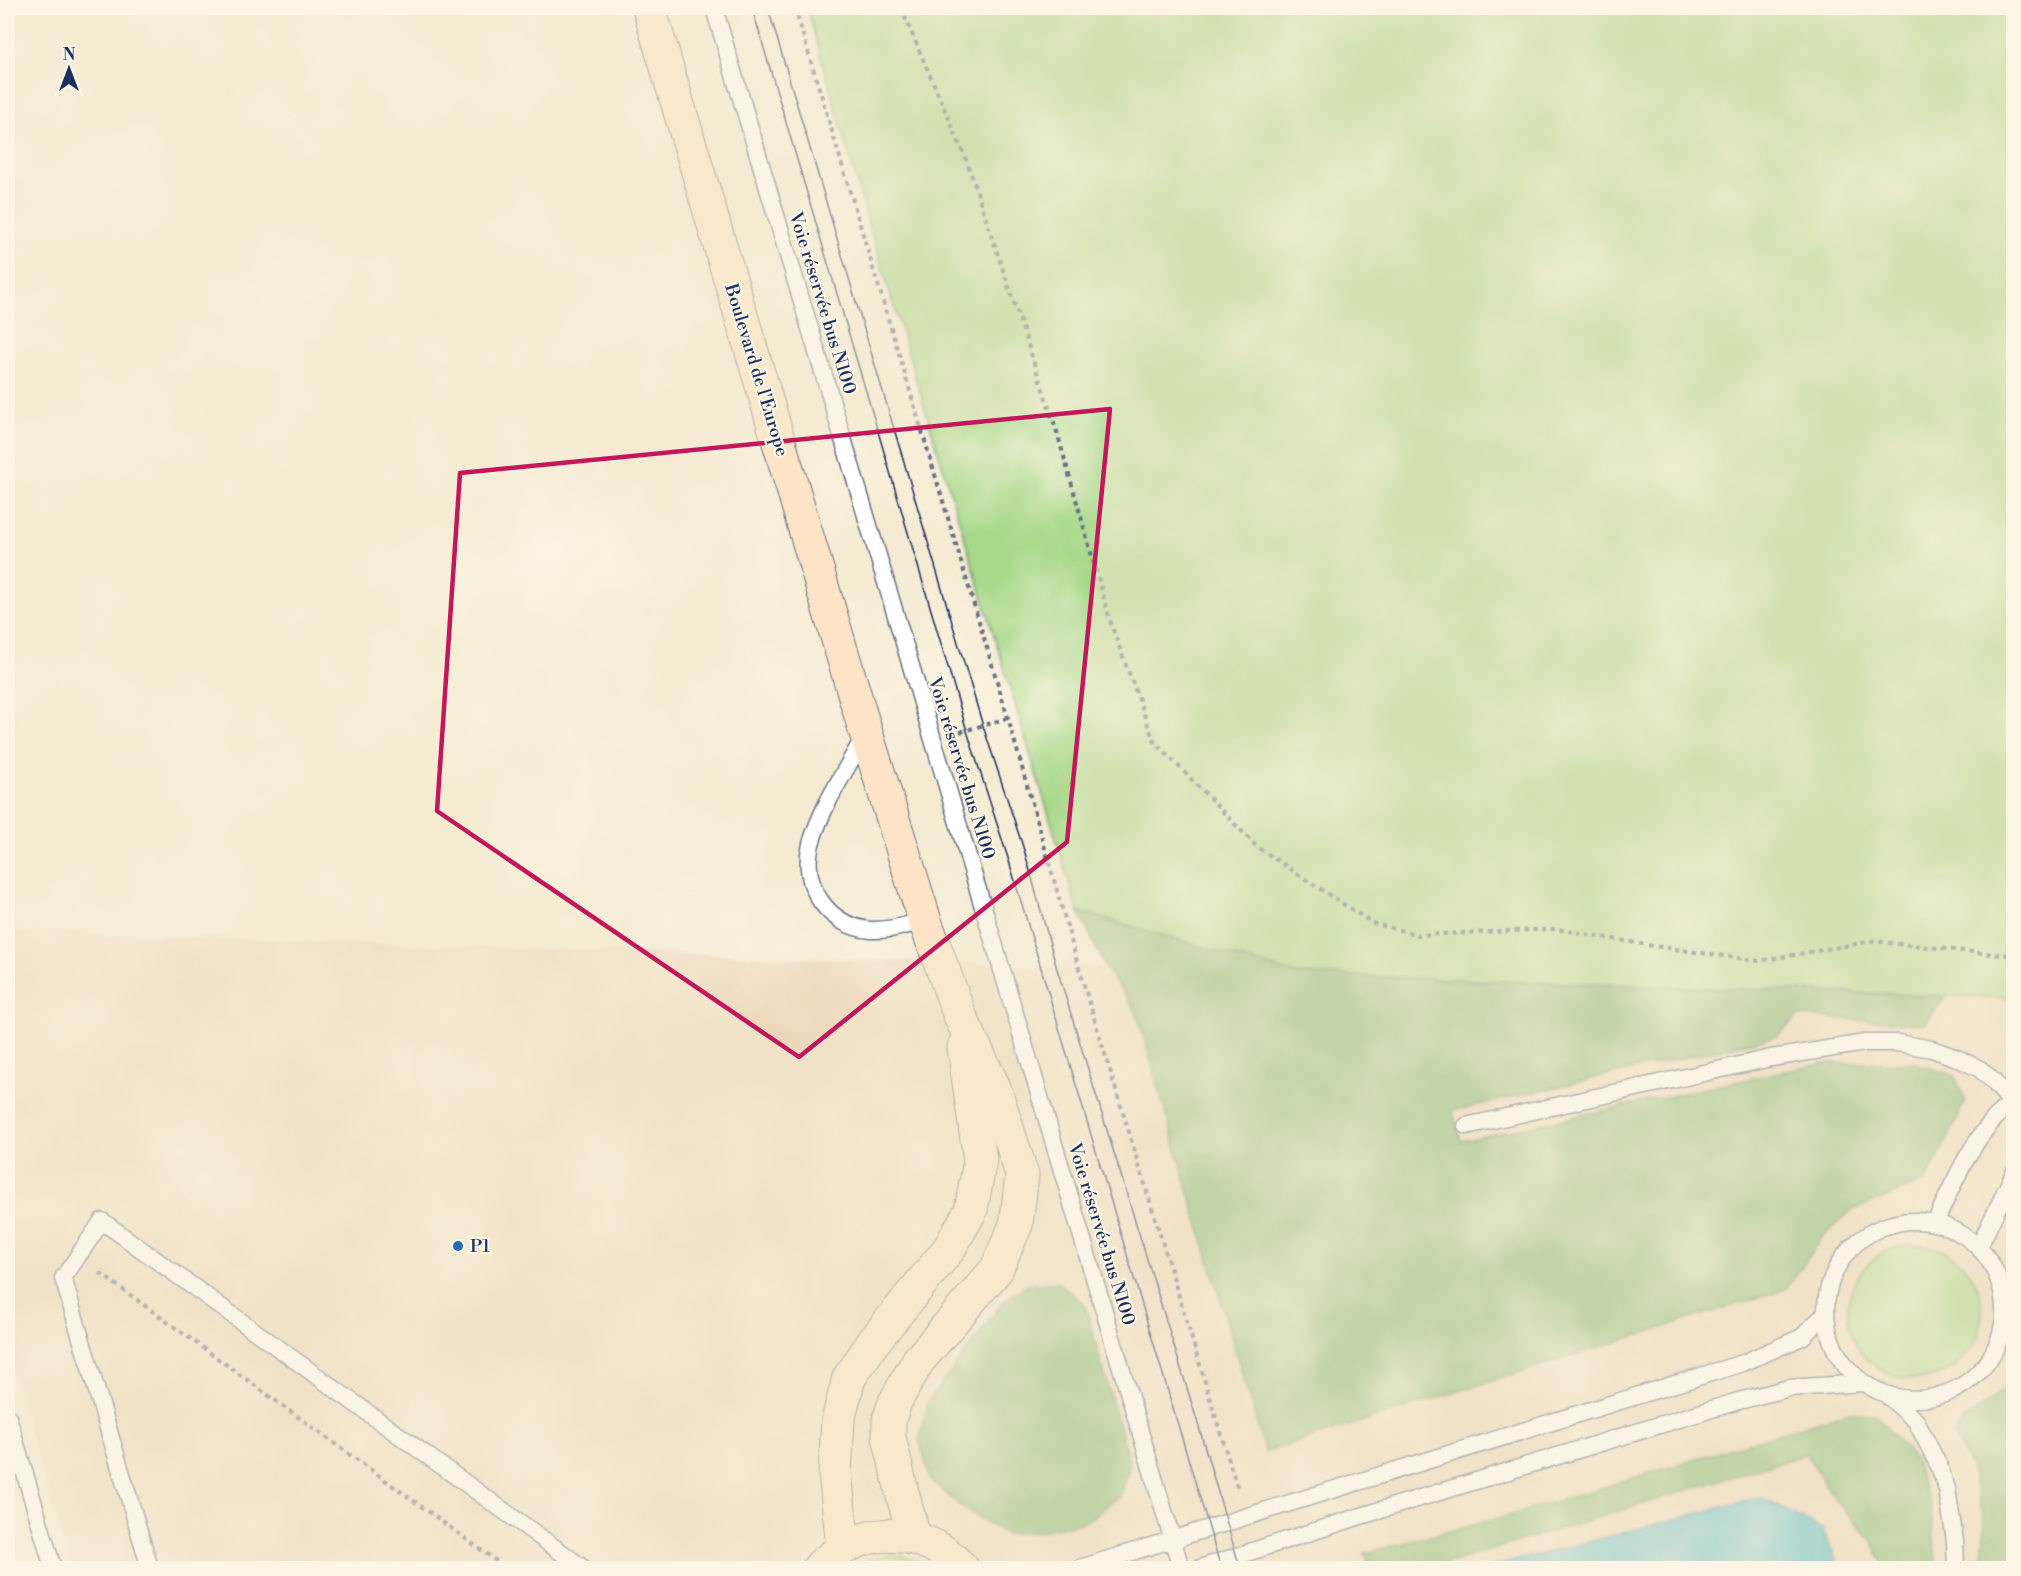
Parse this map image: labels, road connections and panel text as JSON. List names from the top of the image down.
{
  "streets": {
    "street": ["Boulevard de l'Europe"],
    "lane": ["Voie réservée bus N100"]
  },
  "places": ["P1"],
  "north": "top"
}
